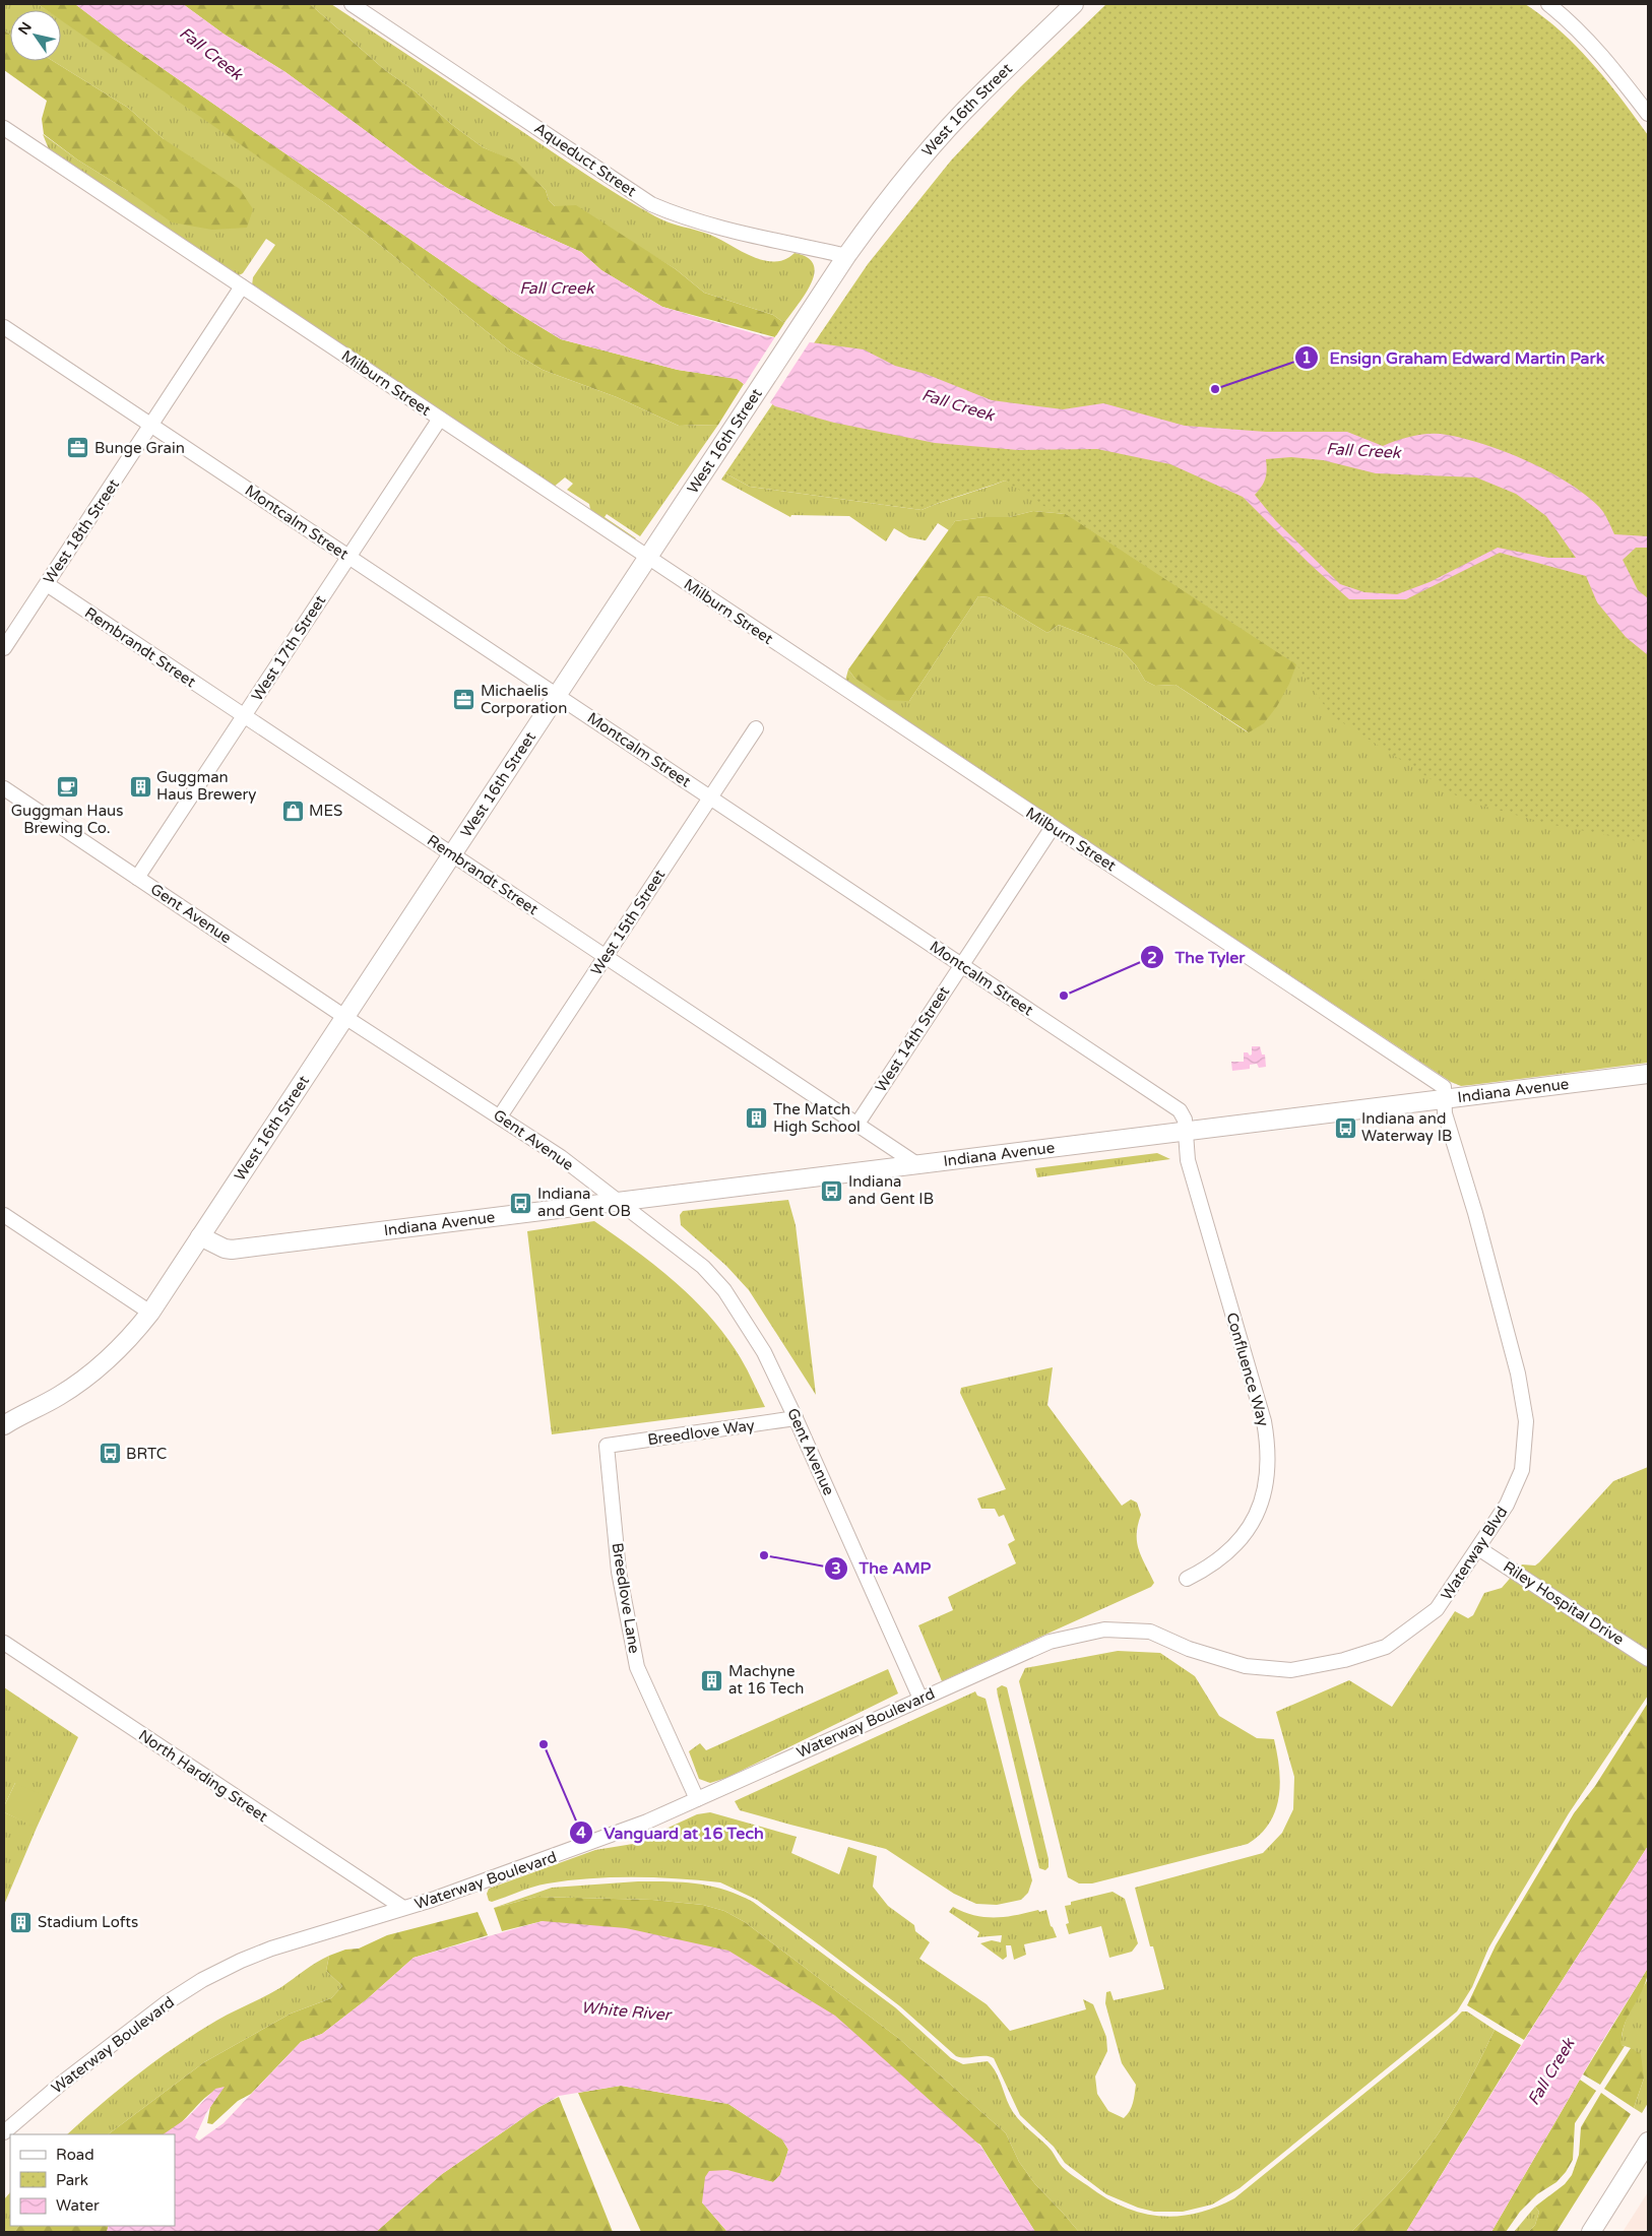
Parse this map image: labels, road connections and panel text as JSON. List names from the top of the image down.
{
  "streets": {
    "main road": ["West 16th Street", "Indiana Avenue"],
    "street": [
      "Aqueduct Street",
      "Milburn Street",
      "Montcalm Street",
      "West 18th Street",
      "Rembrandt Street",
      "West 17th Street",
      "Gent Avenue",
      "West 15th Street",
      "West 14th Street",
      "Confluence Way",
      "Breedlove Way",
      "Waterway Blvd",
      "Breedlove Lane",
      "Riley Hospital Drive",
      "Waterway Boulevard",
      "North Harding Street"
    ]
  },
  "crossings": [
    ["West 16th Street", "Aqueduct Street"],
    ["West 16th Street", "Milburn Street"],
    ["West 16th Street", "Montcalm Street"],
    ["West 16th Street", "Rembrandt Street"],
    ["West 16th Street", "Gent Avenue"],
    ["West 16th Street", "Indiana Avenue"],
    ["Milburn Street", "West 18th Street"],
    ["Milburn Street", "West 17th Street"],
    ["Milburn Street", "West 14th Street"],
    ["Milburn Street", "Indiana Avenue"],
    ["Milburn Street", "Waterway Blvd"],
    ["Montcalm Street", "West 18th Street"],
    ["Montcalm Street", "West 17th Street"],
    ["Montcalm Street", "West 15th Street"],
    ["Montcalm Street", "West 14th Street"],
    ["Montcalm Street", "Indiana Avenue"],
    ["Montcalm Street", "Confluence Way"],
    ["West 18th Street", "Rembrandt Street"],
    ["Rembrandt Street", "West 17th Street"],
    ["Rembrandt Street", "West 15th Street"],
    ["Rembrandt Street", "West 14th Street"],
    ["Rembrandt Street", "Indiana Avenue"],
    ["West 17th Street", "Gent Avenue"],
    ["Gent Avenue", "West 15th Street"],
    ["Gent Avenue", "Indiana Avenue"],
    ["Gent Avenue", "Breedlove Way"],
    ["Gent Avenue", "Waterway Boulevard"],
    ["Indiana Avenue", "Confluence Way"],
    ["Indiana Avenue", "Waterway Blvd"],
    ["Breedlove Way", "Breedlove Lane"],
    ["Waterway Blvd", "Riley Hospital Drive"],
    ["Waterway Blvd", "Waterway Boulevard"],
    ["Breedlove Lane", "Waterway Boulevard"],
    ["Waterway Boulevard", "North Harding Street"]
  ],
  "water": ["Fall Creek", "White River"],
  "places": {
    "other": [
      "Ensign Graham Edward Martin Park",
      "The Tyler",
      "The AMP",
      "Vanguard at 16 Tech"
    ],
    "office": ["Bunge Grain", "Michaelis Corporation"],
    "building": [
      "Guggman Haus Brewery",
      "The Match High School",
      "Machyne at 16 Tech",
      "Stadium Lofts"
    ],
    "cafe": ["Guggman Haus Brewing Co."],
    "shop": ["MES"],
    "bus stop": [
      "Indiana and Waterway IB",
      "Indiana and Gent IB",
      "Indiana and Gent OB",
      "BRTC"
    ]
  },
  "legend": ["Road", "Park", "Water"],
  "north": "top left"
}
